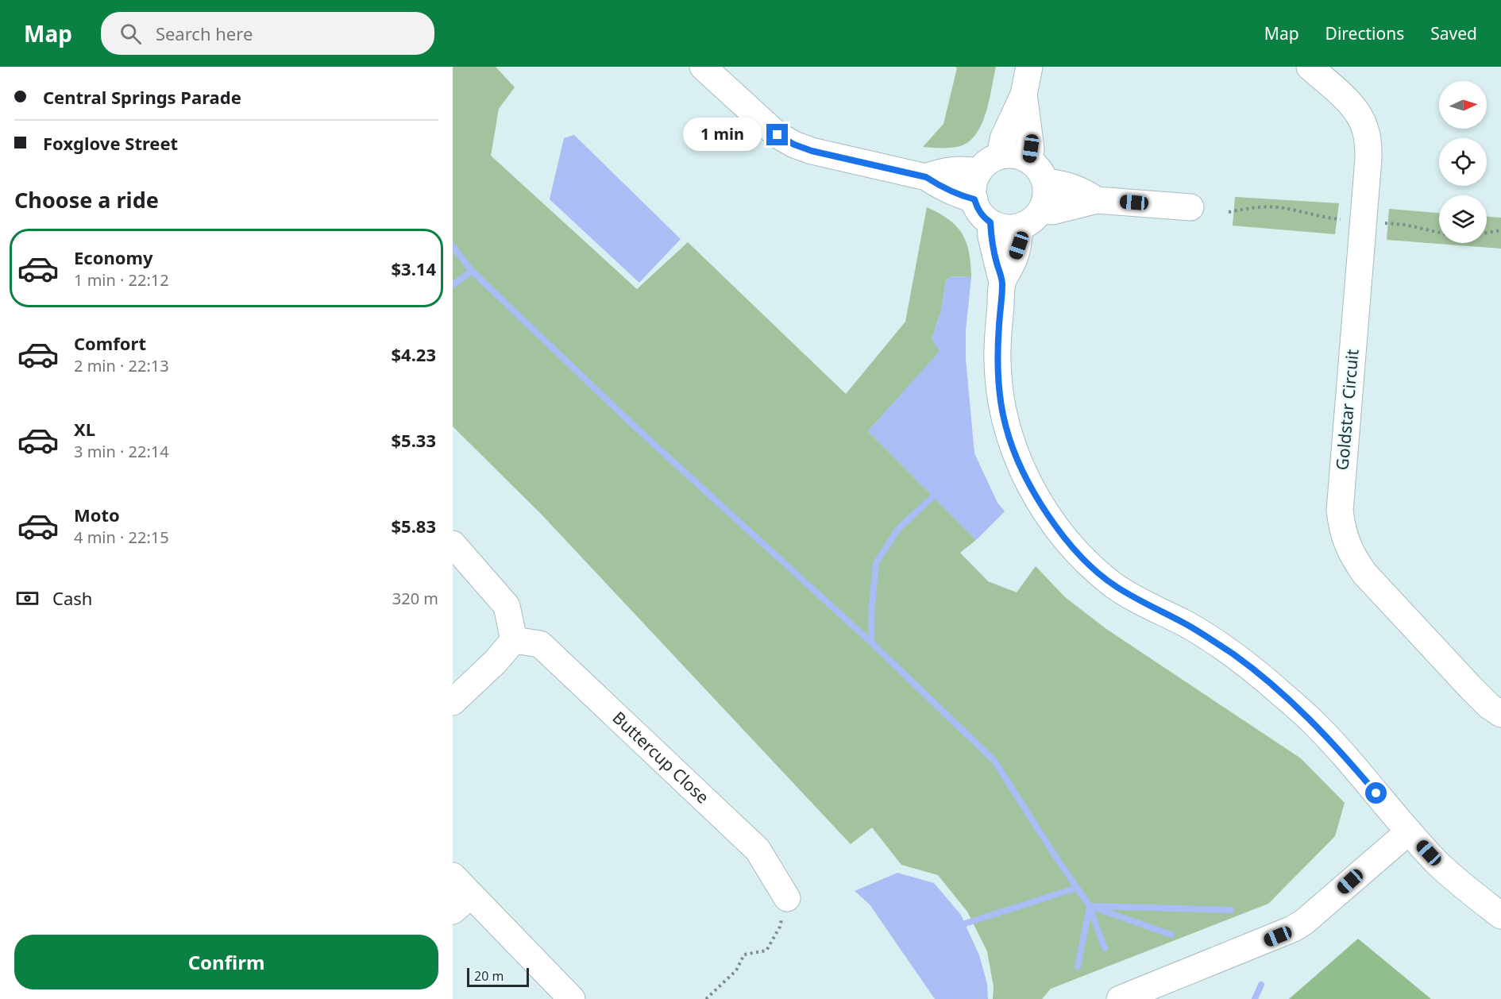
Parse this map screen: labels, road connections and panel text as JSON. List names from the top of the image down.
{
  "streets": {
    "street": ["Goldstar Circuit", "Buttercup Close"]
  },
  "scale_bar": "20 m",
  "north": "right",
  "page": {
    "header": "Map",
    "search": "Search here",
    "nav": ["Map", "Directions", "Saved"],
    "banner": ["Central Springs Parade", "Foxglove Street"],
    "bubble": "1 min",
    "heading": "Choose a ride",
    "list": [
      {
        "name": "Economy",
        "note": "1 min · 22:12",
        "value": "$3.14"
      },
      {
        "name": "Comfort",
        "note": "2 min · 22:13",
        "value": "$4.23"
      },
      {
        "name": "XL",
        "note": "3 min · 22:14",
        "value": "$5.33"
      },
      {
        "name": "Moto",
        "note": "4 min · 22:15",
        "value": "$5.83"
      }
    ],
    "pay": ["Cash", "320 m"],
    "buttons": "Confirm",
    "scale": "20 m"
  }
}
